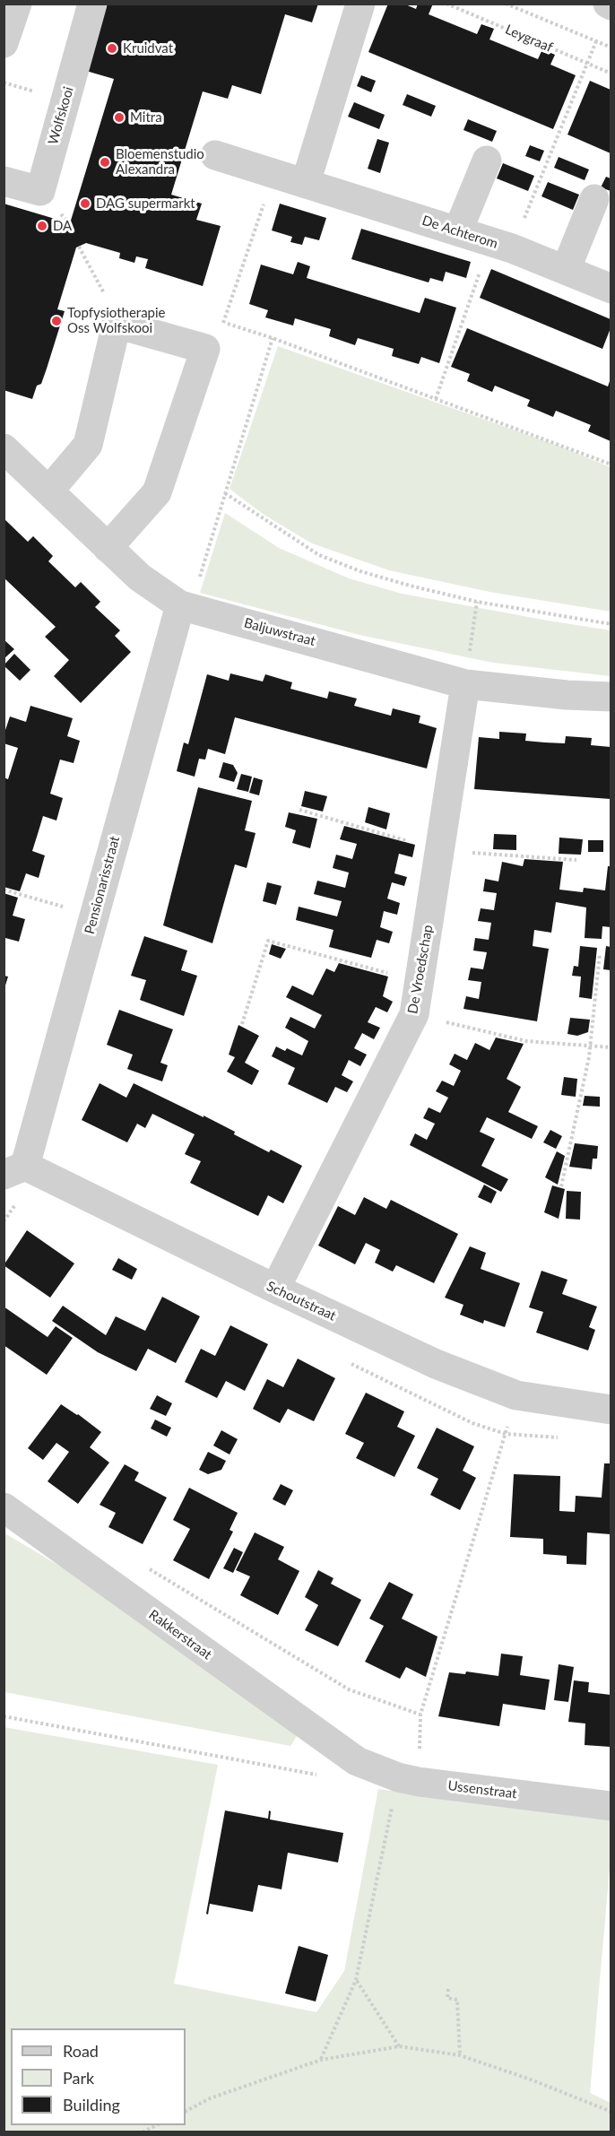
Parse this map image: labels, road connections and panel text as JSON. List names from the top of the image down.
{
  "streets": {
    "street": [
      "Wolfskooi",
      "De Achterom",
      "Baljuwstraat",
      "Pensionarisstraat",
      "De Vroedschap",
      "Schoutstraat",
      "Rakkerstraat",
      "Ussenstraat"
    ],
    "path": ["Leygraaf"]
  },
  "crossings": [
    ["Baljuwstraat", "Pensionarisstraat"],
    ["Baljuwstraat", "De Vroedschap"],
    ["Pensionarisstraat", "Schoutstraat"],
    ["De Vroedschap", "Schoutstraat"],
    ["Rakkerstraat", "Ussenstraat"]
  ],
  "places": [
    "Kruidvat",
    "Mitra",
    "Bloemenstudio Alexandra",
    "DAG supermarkt",
    "DA",
    "Topfysiotherapie Oss Wolfskooi"
  ],
  "legend": ["Road", "Park", "Building"]
}
